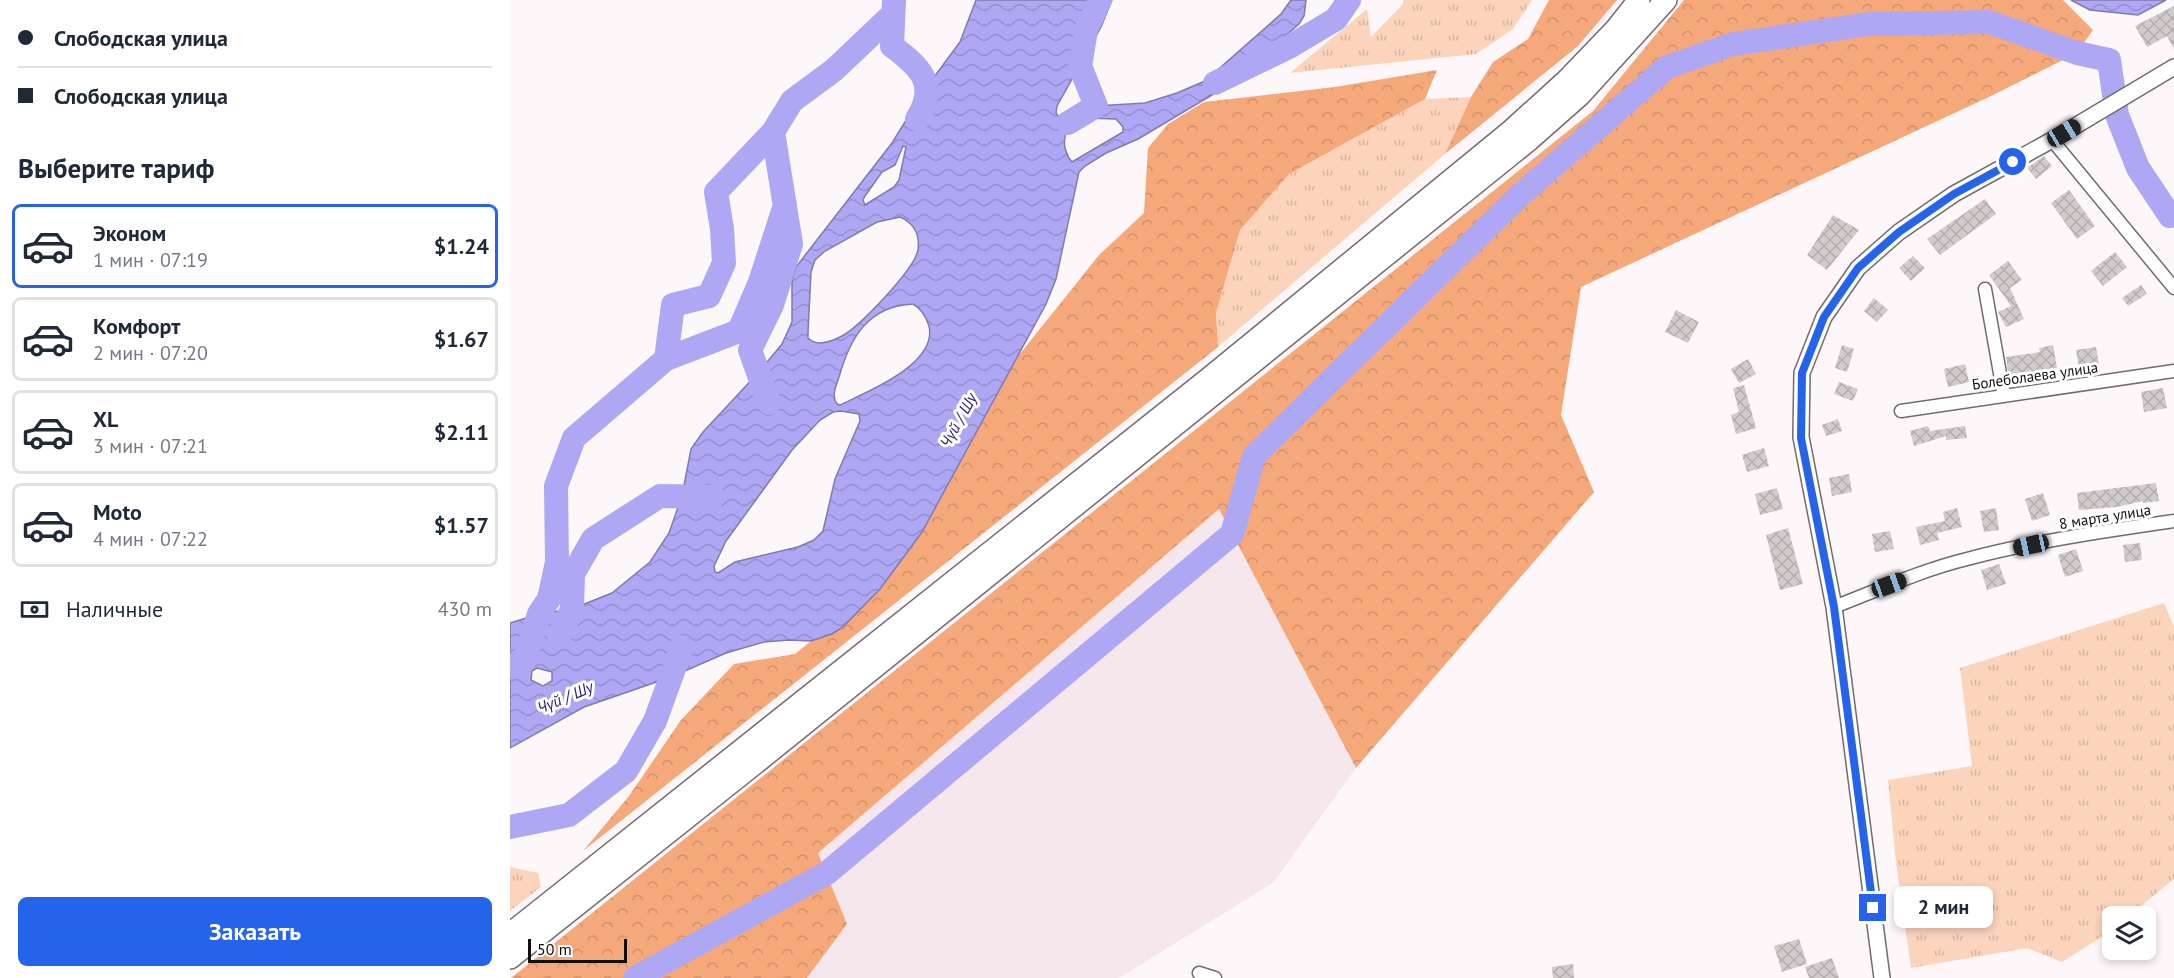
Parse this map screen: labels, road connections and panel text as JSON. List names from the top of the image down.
{
  "streets": {
    "street": ["Болеболаева улица", "8 марта улица"]
  },
  "water": ["Чүй / Шу"],
  "scale_bar": "50 m",
  "page": {
    "banner": ["Слободская улица", "Слободская улица"],
    "heading": "Выберите тариф",
    "list": [
      {
        "name": "Эконом",
        "note": "1 мин · 07:19",
        "value": "$1.24"
      },
      {
        "name": "Комфорт",
        "note": "2 мин · 07:20",
        "value": "$1.67"
      },
      {
        "name": "XL",
        "note": "3 мин · 07:21",
        "value": "$2.11"
      },
      {
        "name": "Moto",
        "note": "4 мин · 07:22",
        "value": "$1.57"
      }
    ],
    "pay": ["Наличные", "430 m"],
    "buttons": "Заказать",
    "bubble": "2 мин",
    "scale": "50 m"
  }
}
